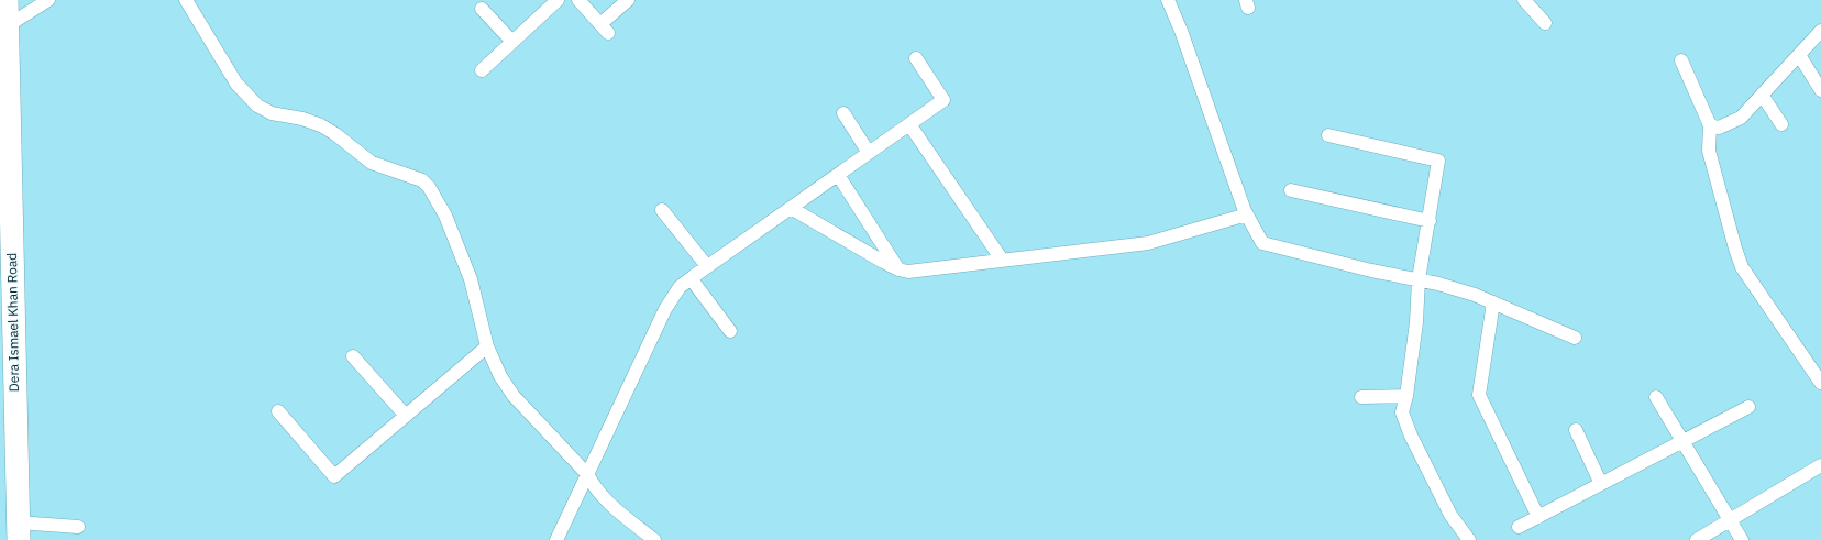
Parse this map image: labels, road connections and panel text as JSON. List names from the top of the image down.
{
  "streets": {
    "highway": ["Dera Ismael Khan Road"]
  }
}
